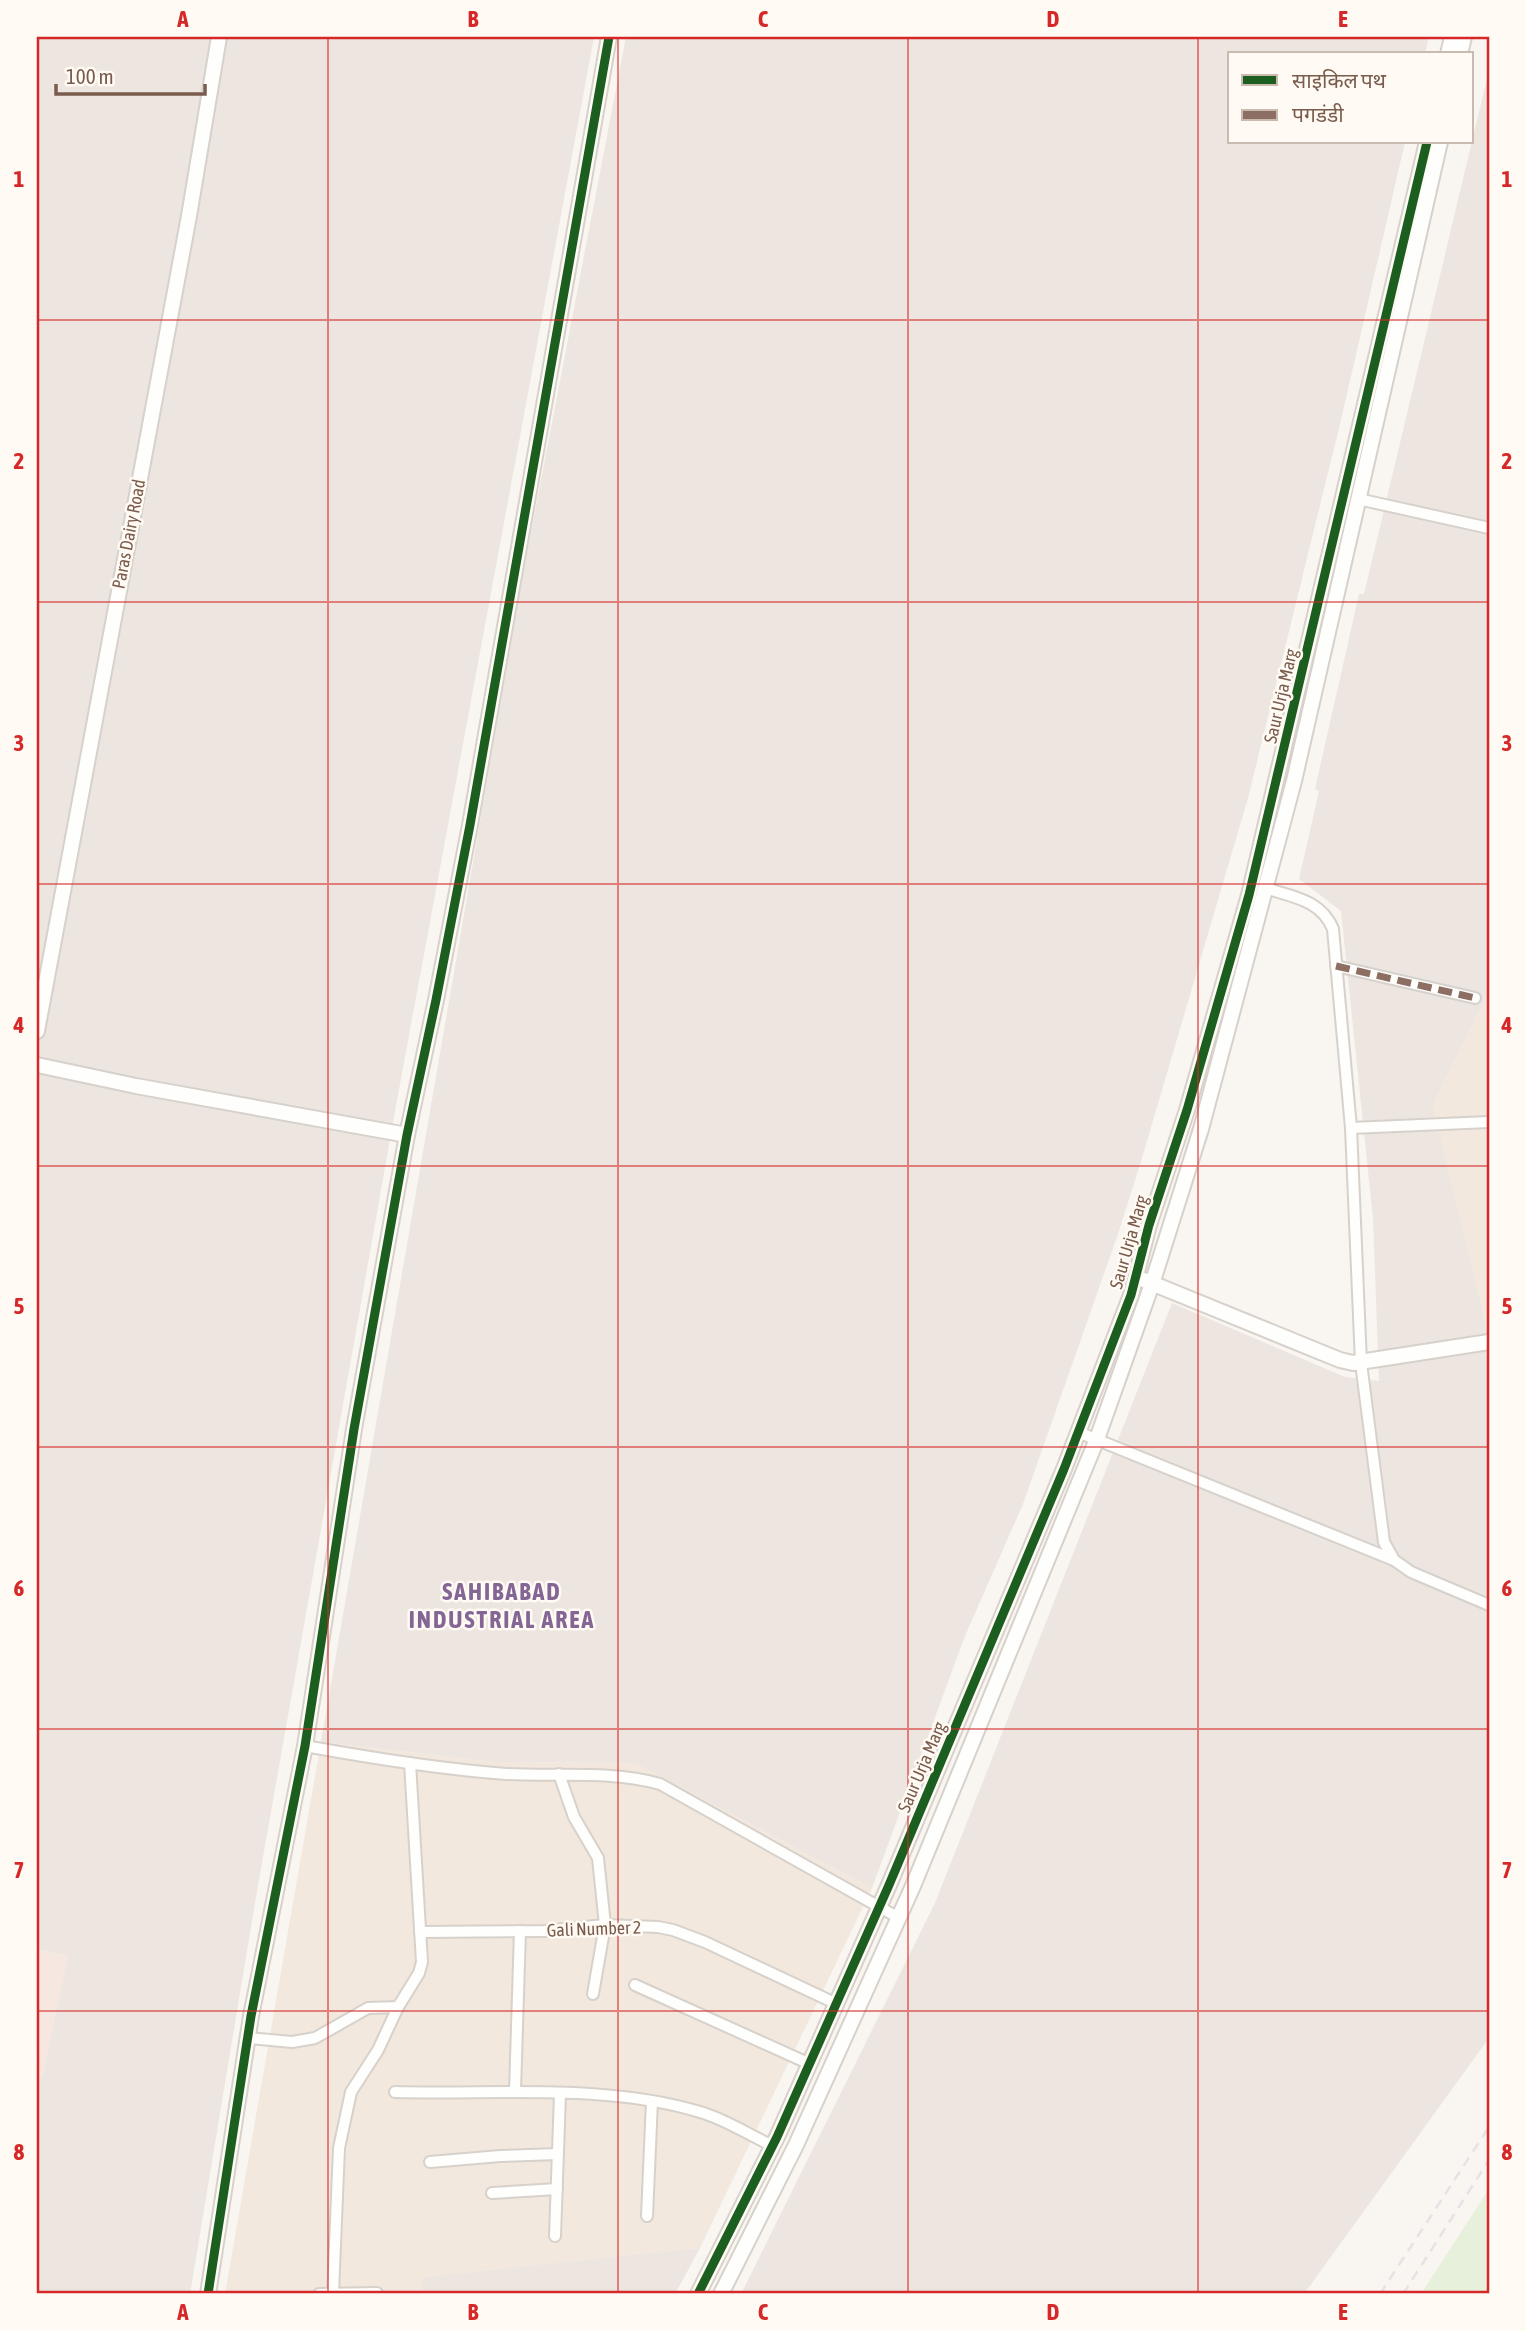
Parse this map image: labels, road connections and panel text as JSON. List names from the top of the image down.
{
  "streets": {
    "street": ["Paras Dairy Road", "Saur Urja Marg", "Gali Number 2"]
  },
  "crossings": [
    ["Saur Urja Marg", "Gali Number 2"]
  ],
  "districts": ["SAHIBABAD INDUSTRIAL AREA"],
  "legend": ["साइकिल पथ", "पगडंडी"],
  "scale_bar": "100 m",
  "grid": {
    "columns": [
      "A",
      "B",
      "C",
      "D",
      "E"
    ],
    "rows": [
      "1",
      "2",
      "3",
      "4",
      "5",
      "6",
      "7",
      "8"
    ]
  }
}
